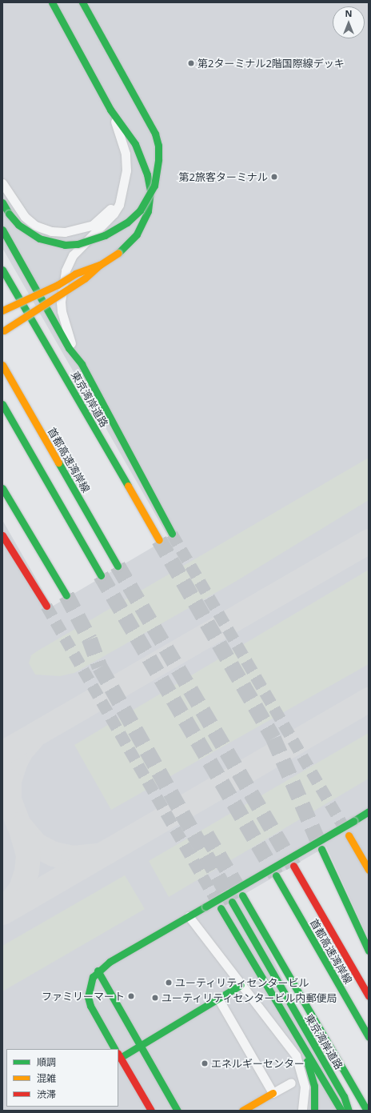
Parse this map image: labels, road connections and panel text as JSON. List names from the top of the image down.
{
  "streets": {
    "main road": ["東京湾岸道路", "首都高速湾岸線"]
  },
  "places": [
    "第2ターミナル2階国際線デッキ",
    "第2旅客ターミナル",
    "ユーティリティセンタービル",
    "ファミリーマート",
    "ユーティリティセンタービル内郵便局",
    "エネルギーセンター"
  ],
  "legend": ["順調", "混雑", "渋滞"],
  "north": "top"
}
